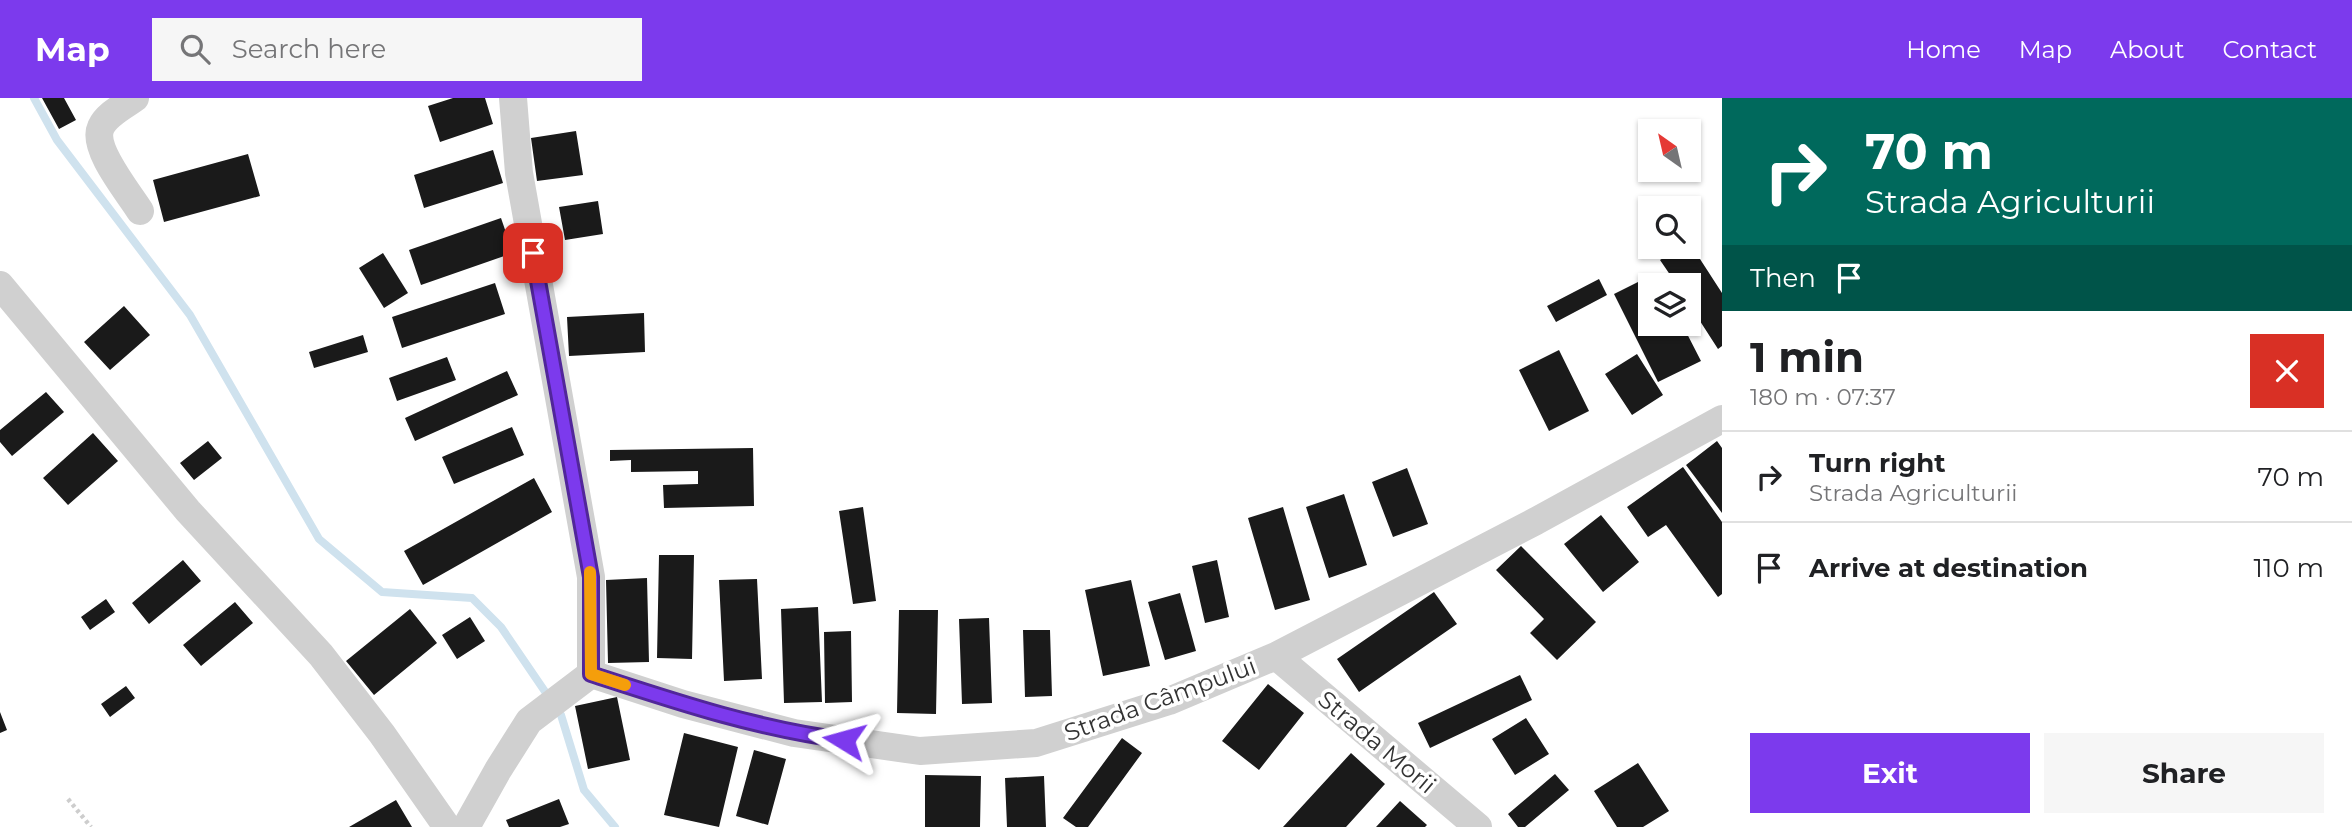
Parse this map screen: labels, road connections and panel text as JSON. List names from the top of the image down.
{
  "streets": {
    "street": ["Strada Câmpului", "Strada Morii"]
  },
  "crossings": [
    ["Strada Câmpului", "Strada Morii"]
  ],
  "north": "top left",
  "page": {
    "header": "Map",
    "search": "Search here",
    "nav": [
      "Home",
      "Map",
      "About",
      "Contact"
    ],
    "turn": ["70 m", "Strada Agriculturii"],
    "then": "Then",
    "heading": ["1 min", "180 m · 07:37"],
    "list": [
      {
        "name": "Turn right",
        "note": "Strada Agriculturii",
        "value": "70 m"
      },
      {
        "name": "Arrive at destination",
        "value": "110 m"
      }
    ],
    "buttons": ["Exit", "Share"]
  }
}
